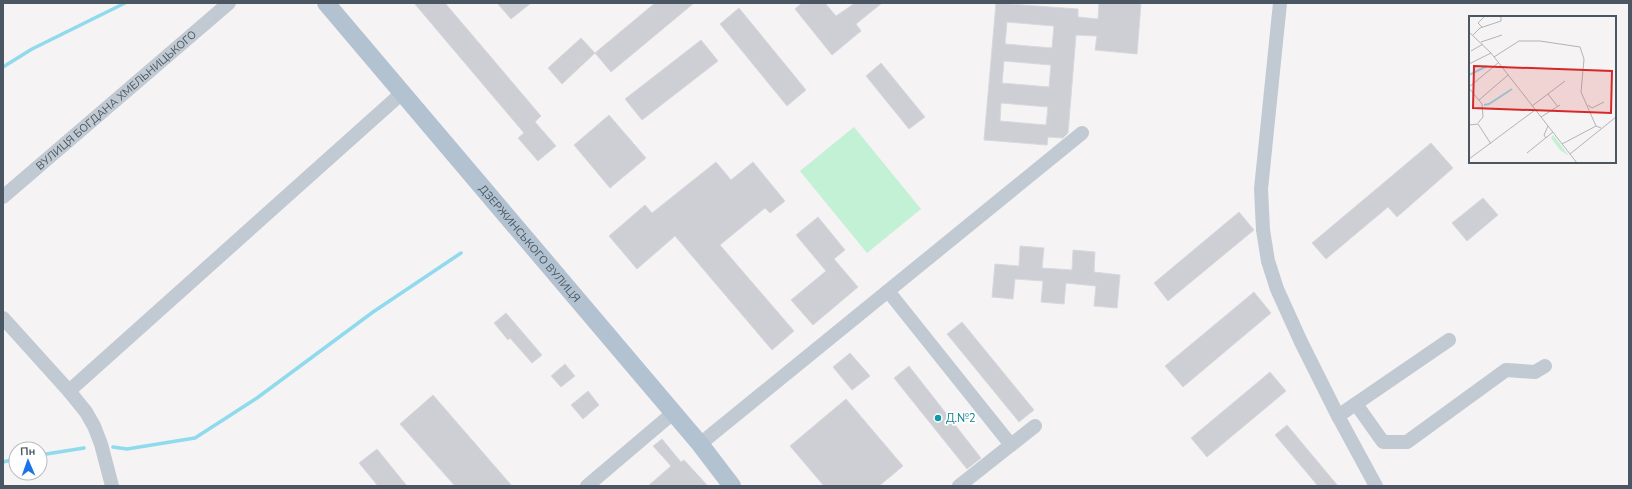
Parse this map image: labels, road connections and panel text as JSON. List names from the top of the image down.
{
  "streets": {
    "main road": ["ДЗЕРЖИНСЬКОГО ВУЛИЦЯ"],
    "street": ["ВУЛИЦЯ БОГДАНА ХМЕЛЬНИЦЬКОГО"]
  },
  "places": ["Д.№2"],
  "north": "top"
}
